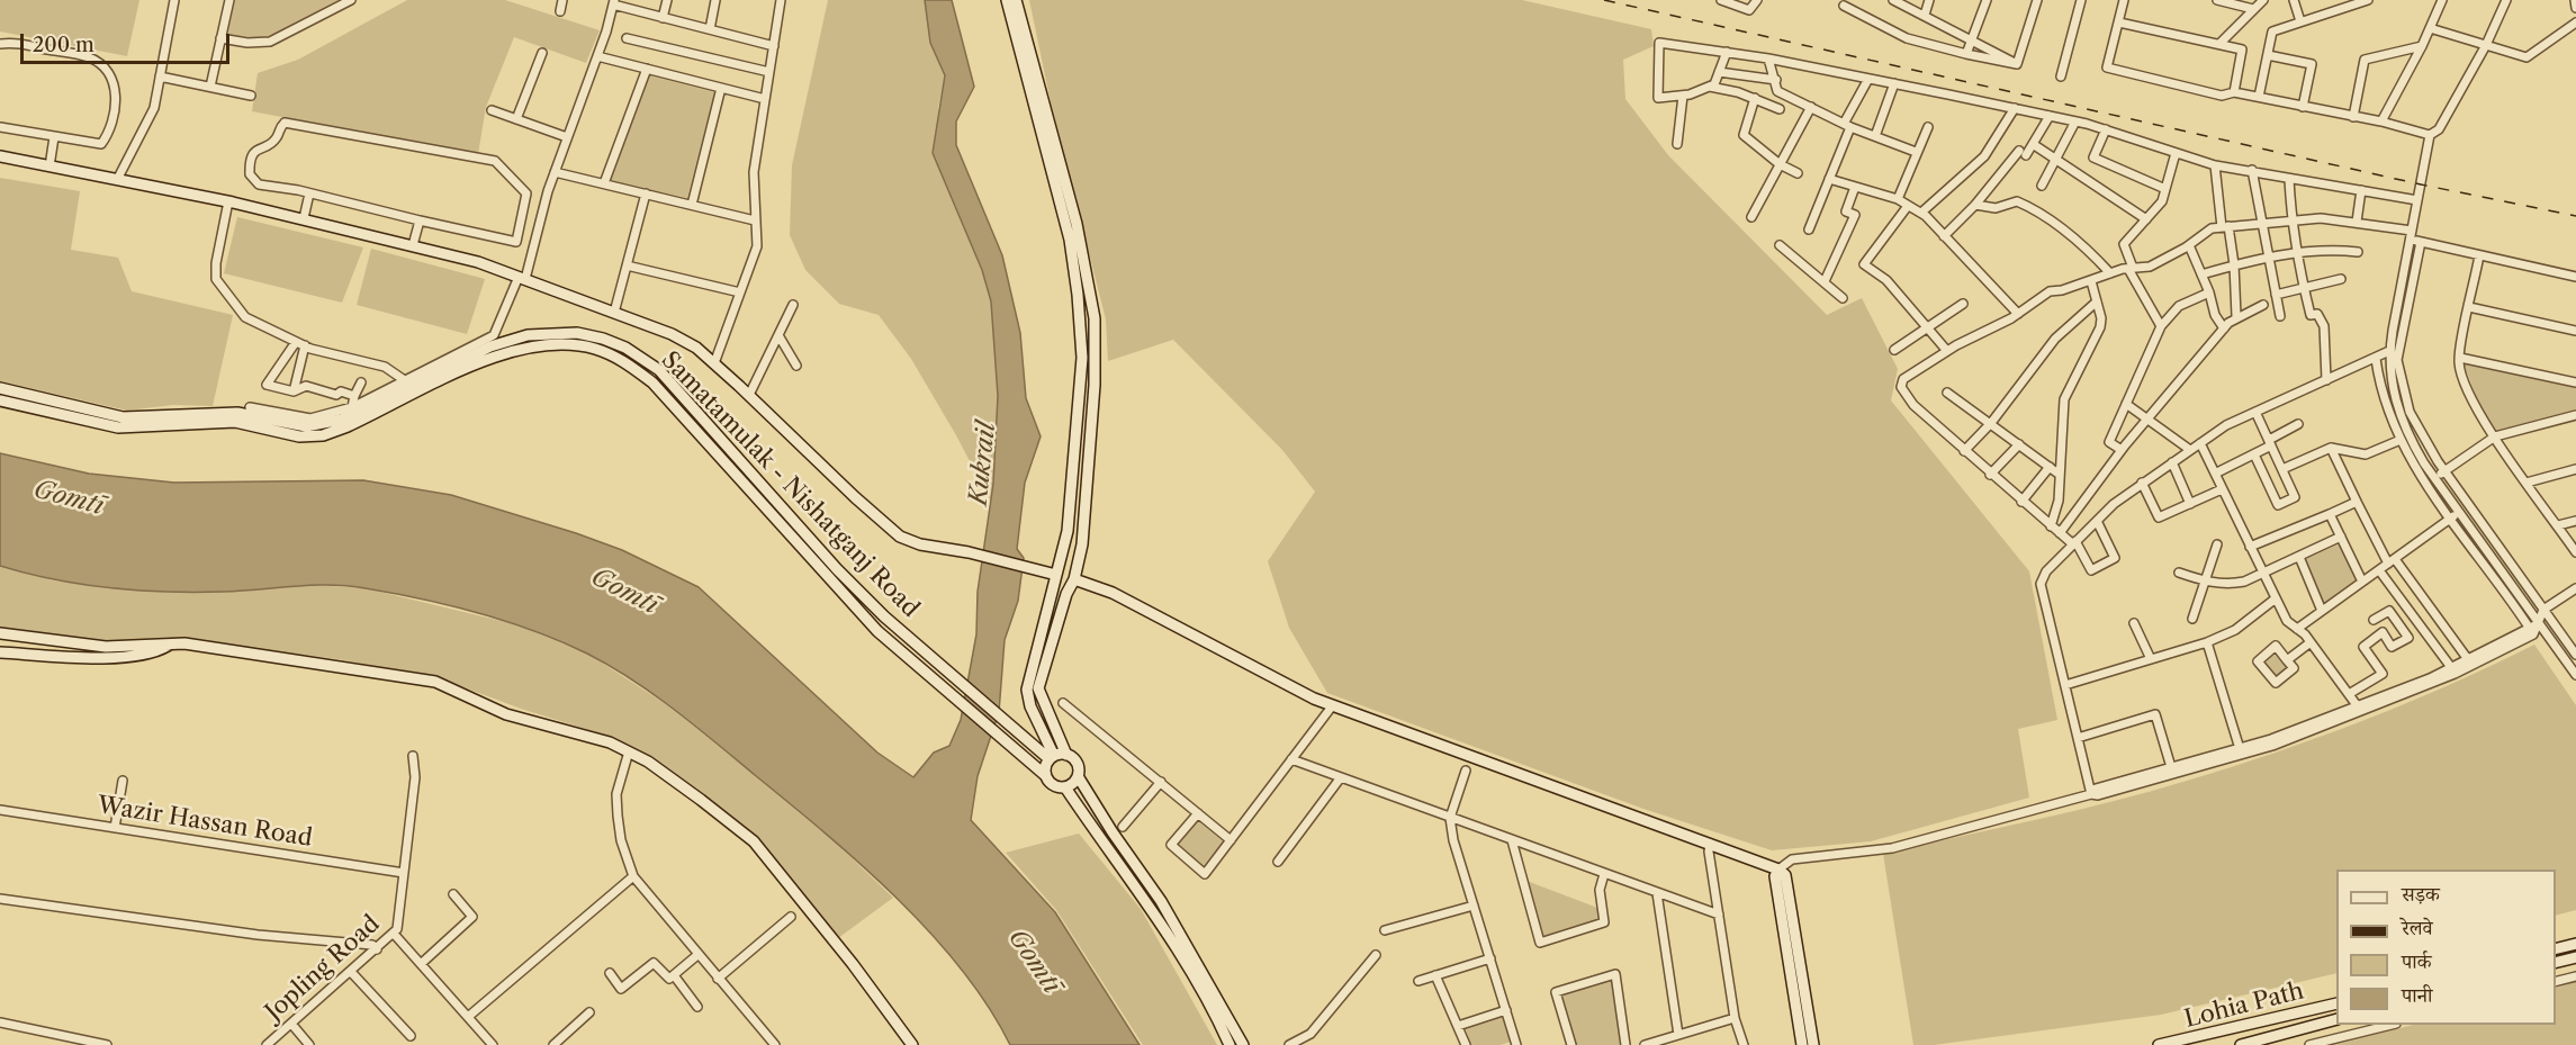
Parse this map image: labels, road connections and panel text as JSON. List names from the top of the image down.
{
  "streets": {
    "street": [
      "Samatamulak - Nishatganj Road",
      "Wazir Hassan Road",
      "Jopling Road",
      "Lohia Path"
    ]
  },
  "crossings": [
    ["Wazir Hassan Road", "Jopling Road"]
  ],
  "water": ["Kukrail", "Gomtī"],
  "legend": [
    "सड़क",
    "रेलवे",
    "पार्क",
    "पानी"
  ],
  "scale_bar": "200 m"
}
